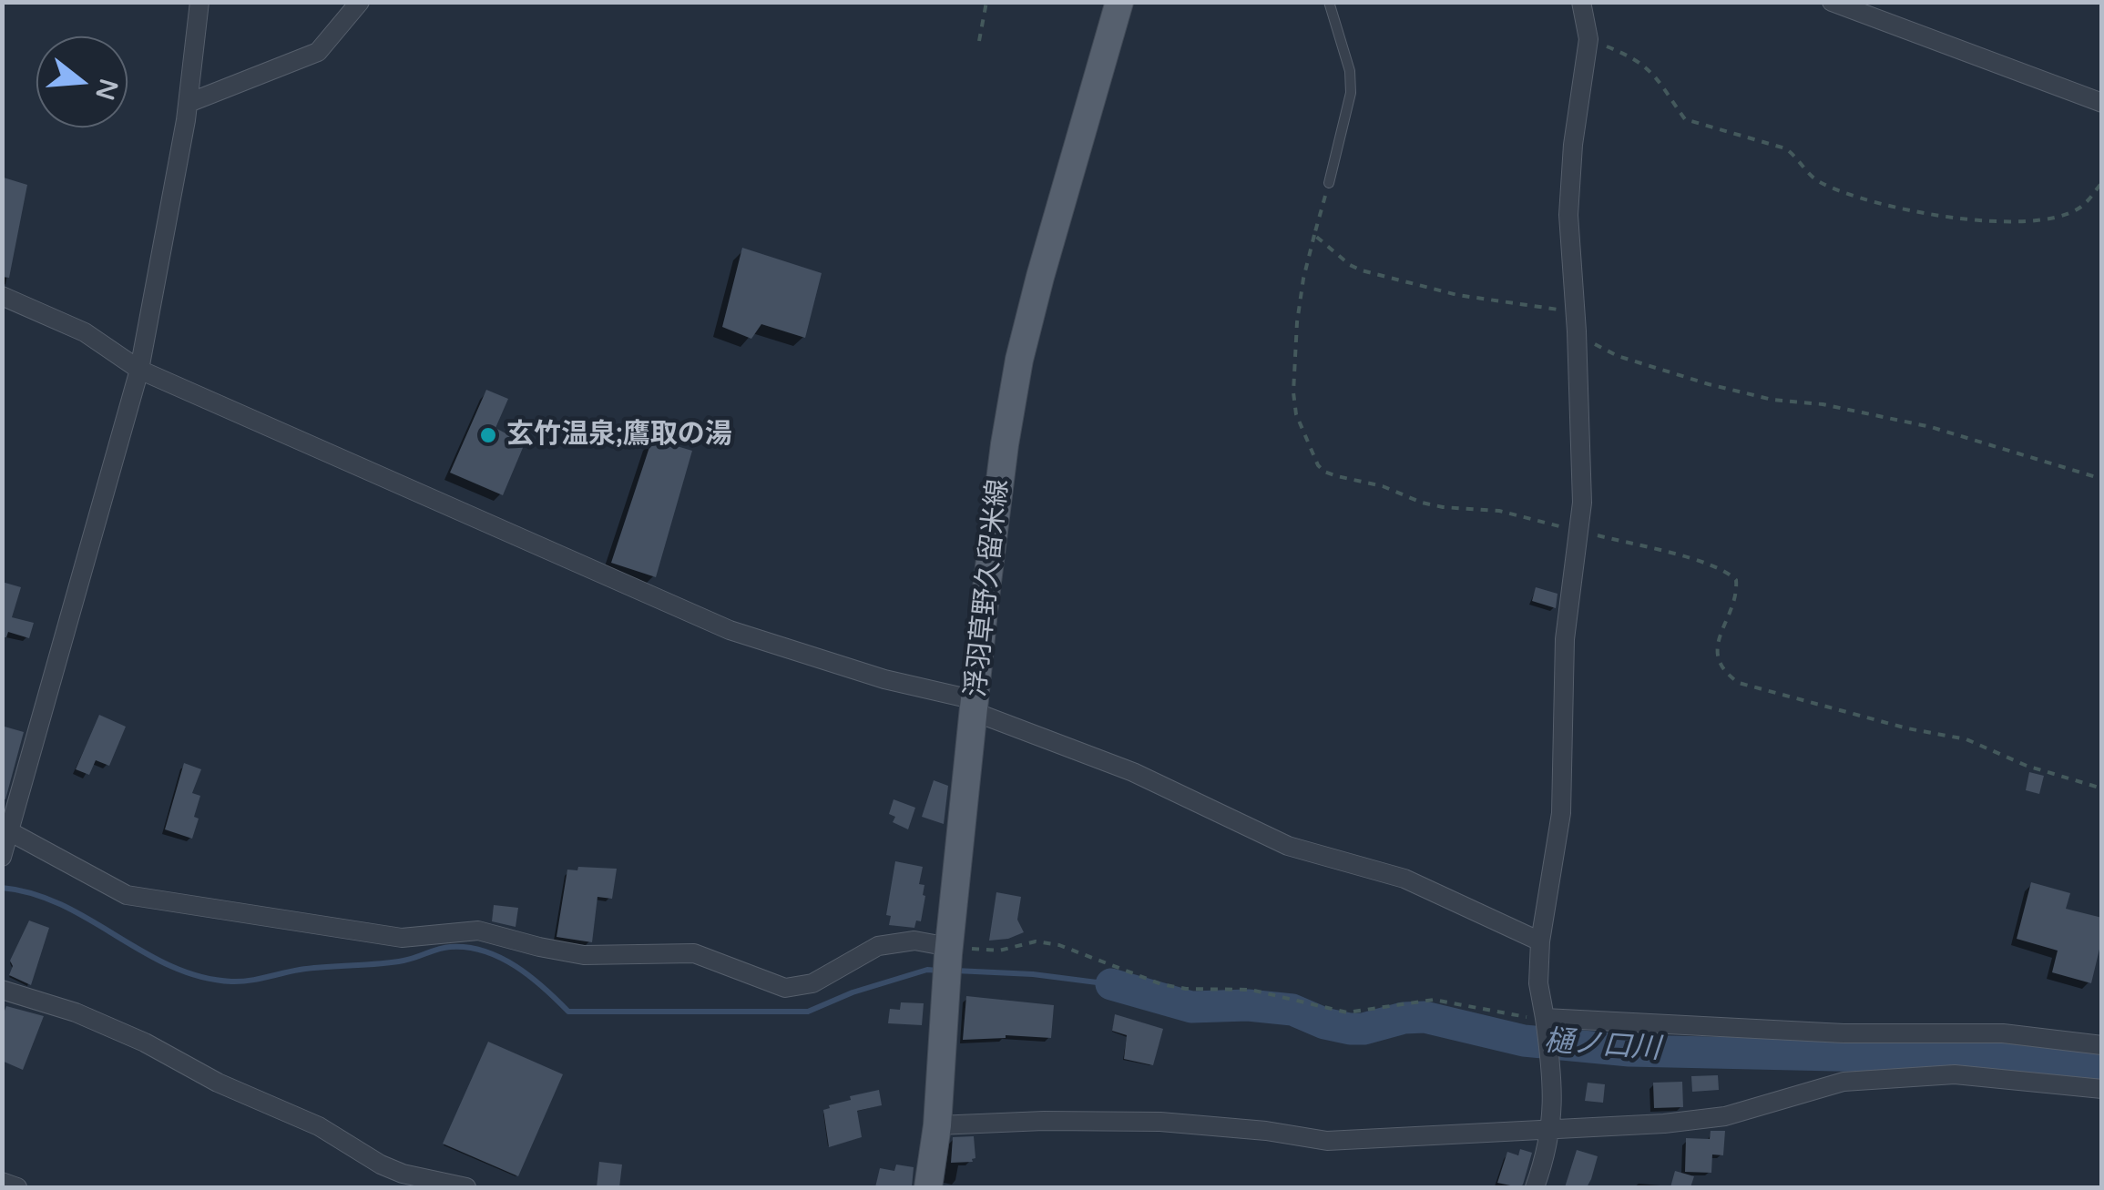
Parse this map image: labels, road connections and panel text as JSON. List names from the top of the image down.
{
  "streets": {
    "main road": ["浮羽草野久留米線"]
  },
  "water": ["樋ノ口川"],
  "places": ["玄竹温泉;鷹取の湯"],
  "north": "right"
}
